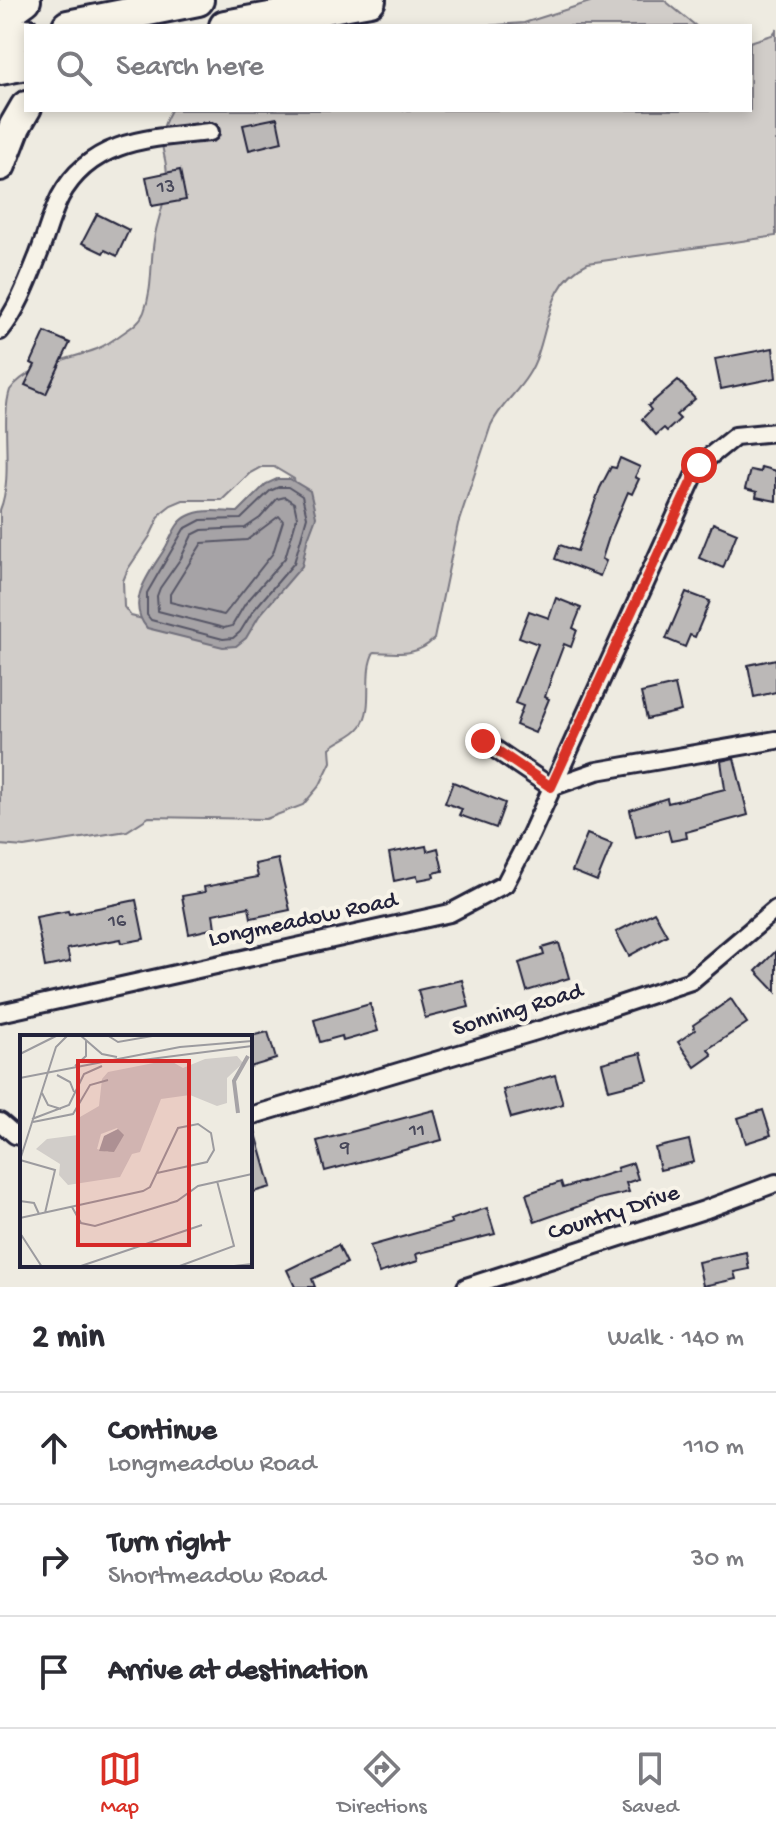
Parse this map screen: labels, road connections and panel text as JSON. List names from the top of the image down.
{
  "streets": {
    "street": ["Longmeadow Road", "Sonning Road", "Country Drive"]
  },
  "house_numbers": [
    "13",
    "16",
    "11",
    "9"
  ],
  "page": {
    "search": "Search here",
    "heading": ["2 min", "Walk · 140 m"],
    "list": [
      ["Continue", "Longmeadow Road", "110 m"],
      ["Turn right", "Shortmeadow Road", "30 m"],
      "Arrive at destination"
    ],
    "nav": ["Map", "Directions", "Saved"]
  }
}
